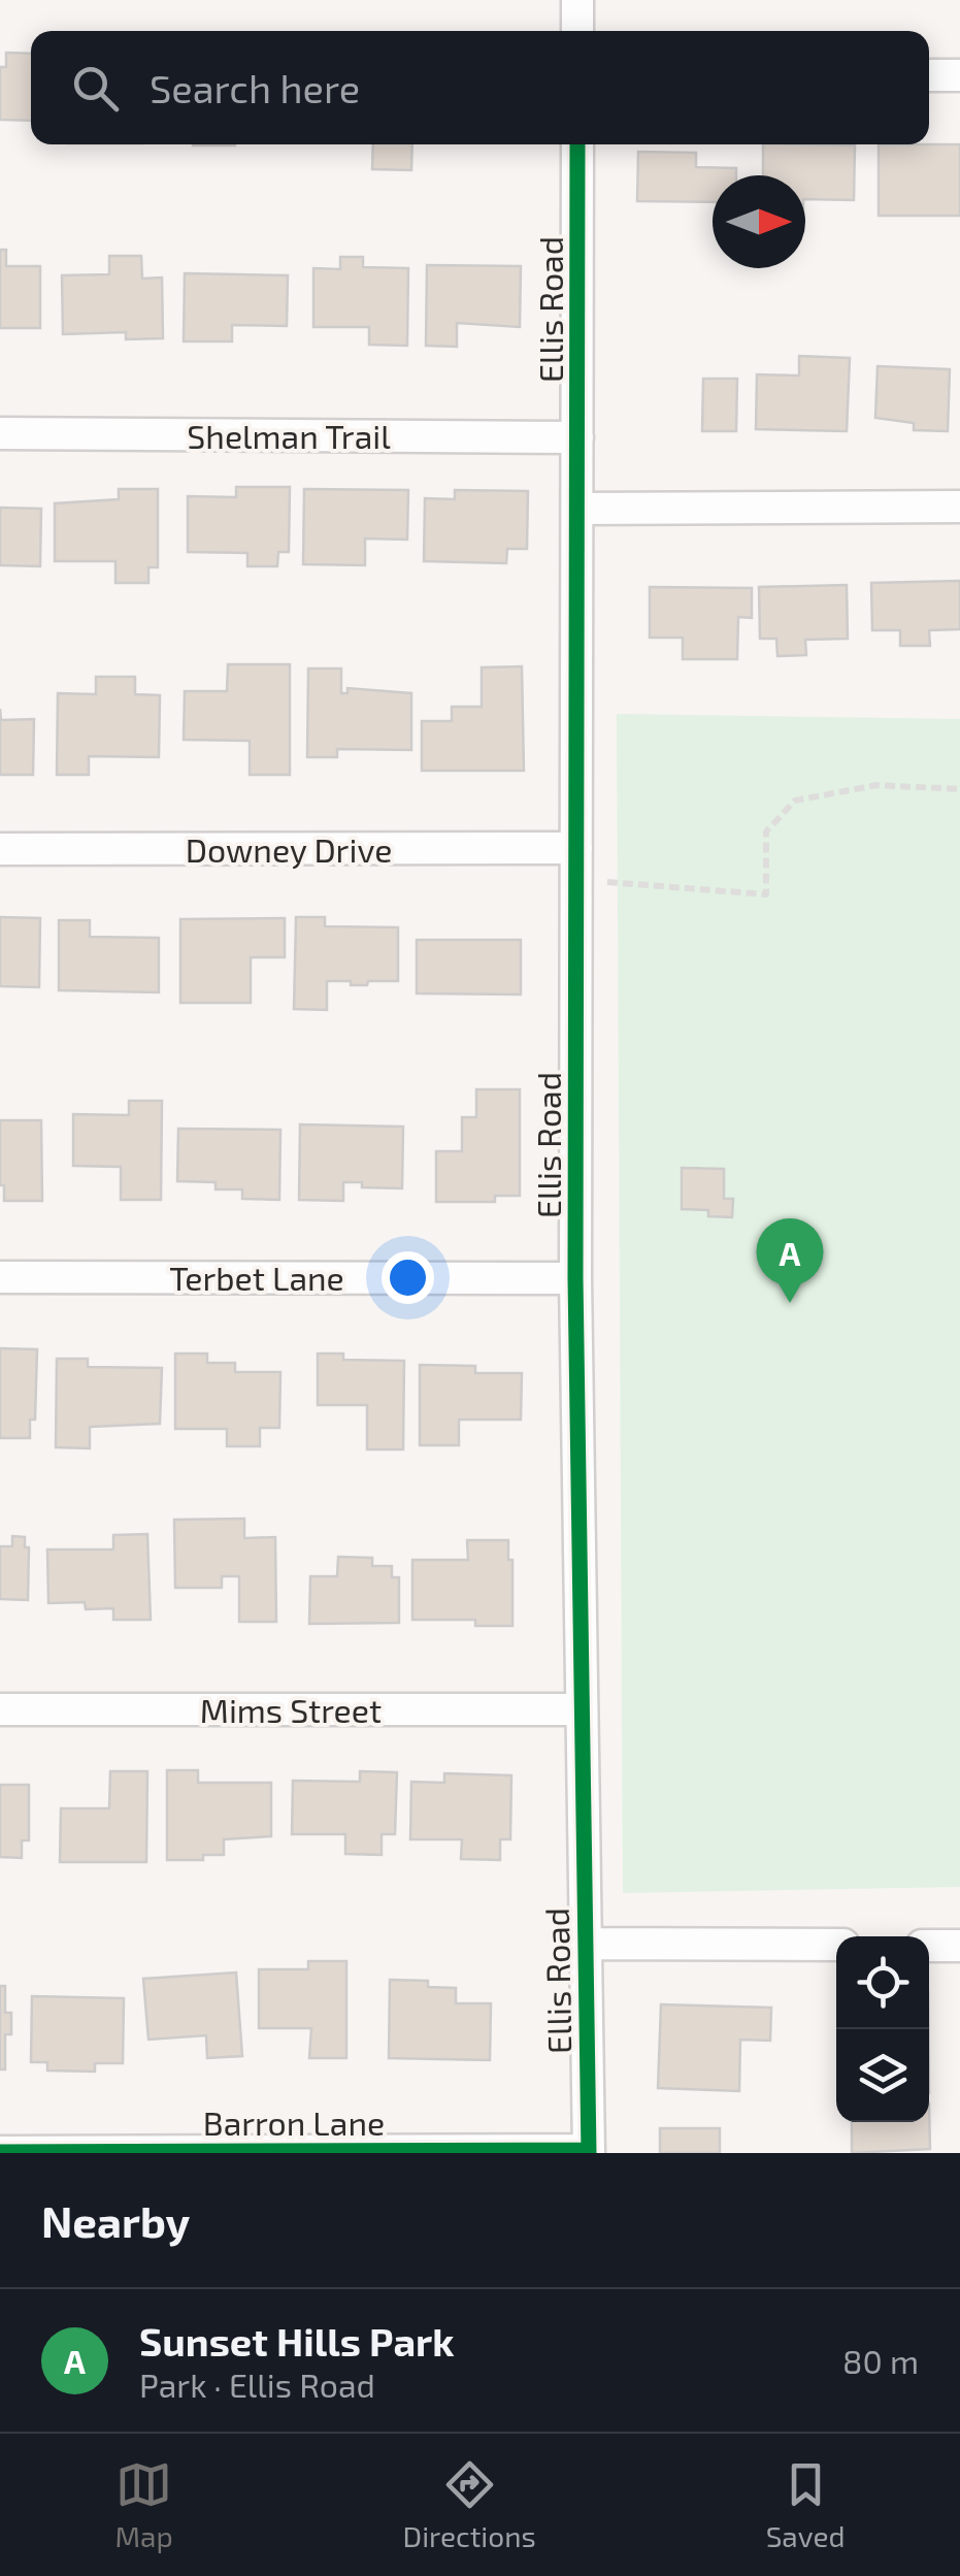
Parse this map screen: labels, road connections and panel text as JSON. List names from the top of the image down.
{
  "streets": {
    "street": [
      "Ellis Road",
      "Shelman Trail",
      "Downey Drive",
      "Terbet Lane",
      "Mims Street",
      "Barron Lane"
    ]
  },
  "crossings": [
    ["Ellis Road", "Shelman Trail"],
    ["Ellis Road", "Downey Drive"],
    ["Ellis Road", "Terbet Lane"],
    ["Ellis Road", "Mims Street"],
    ["Ellis Road", "Barron Lane"]
  ],
  "north": "right",
  "page": {
    "search": "Search here",
    "pins": "A",
    "heading": "Nearby",
    "list": [
      {
        "mark": "A",
        "name": "Sunset Hills Park",
        "note": "Park · Ellis Road",
        "value": "80 m"
      }
    ],
    "nav": ["Map", "Directions", "Saved"]
  }
}
